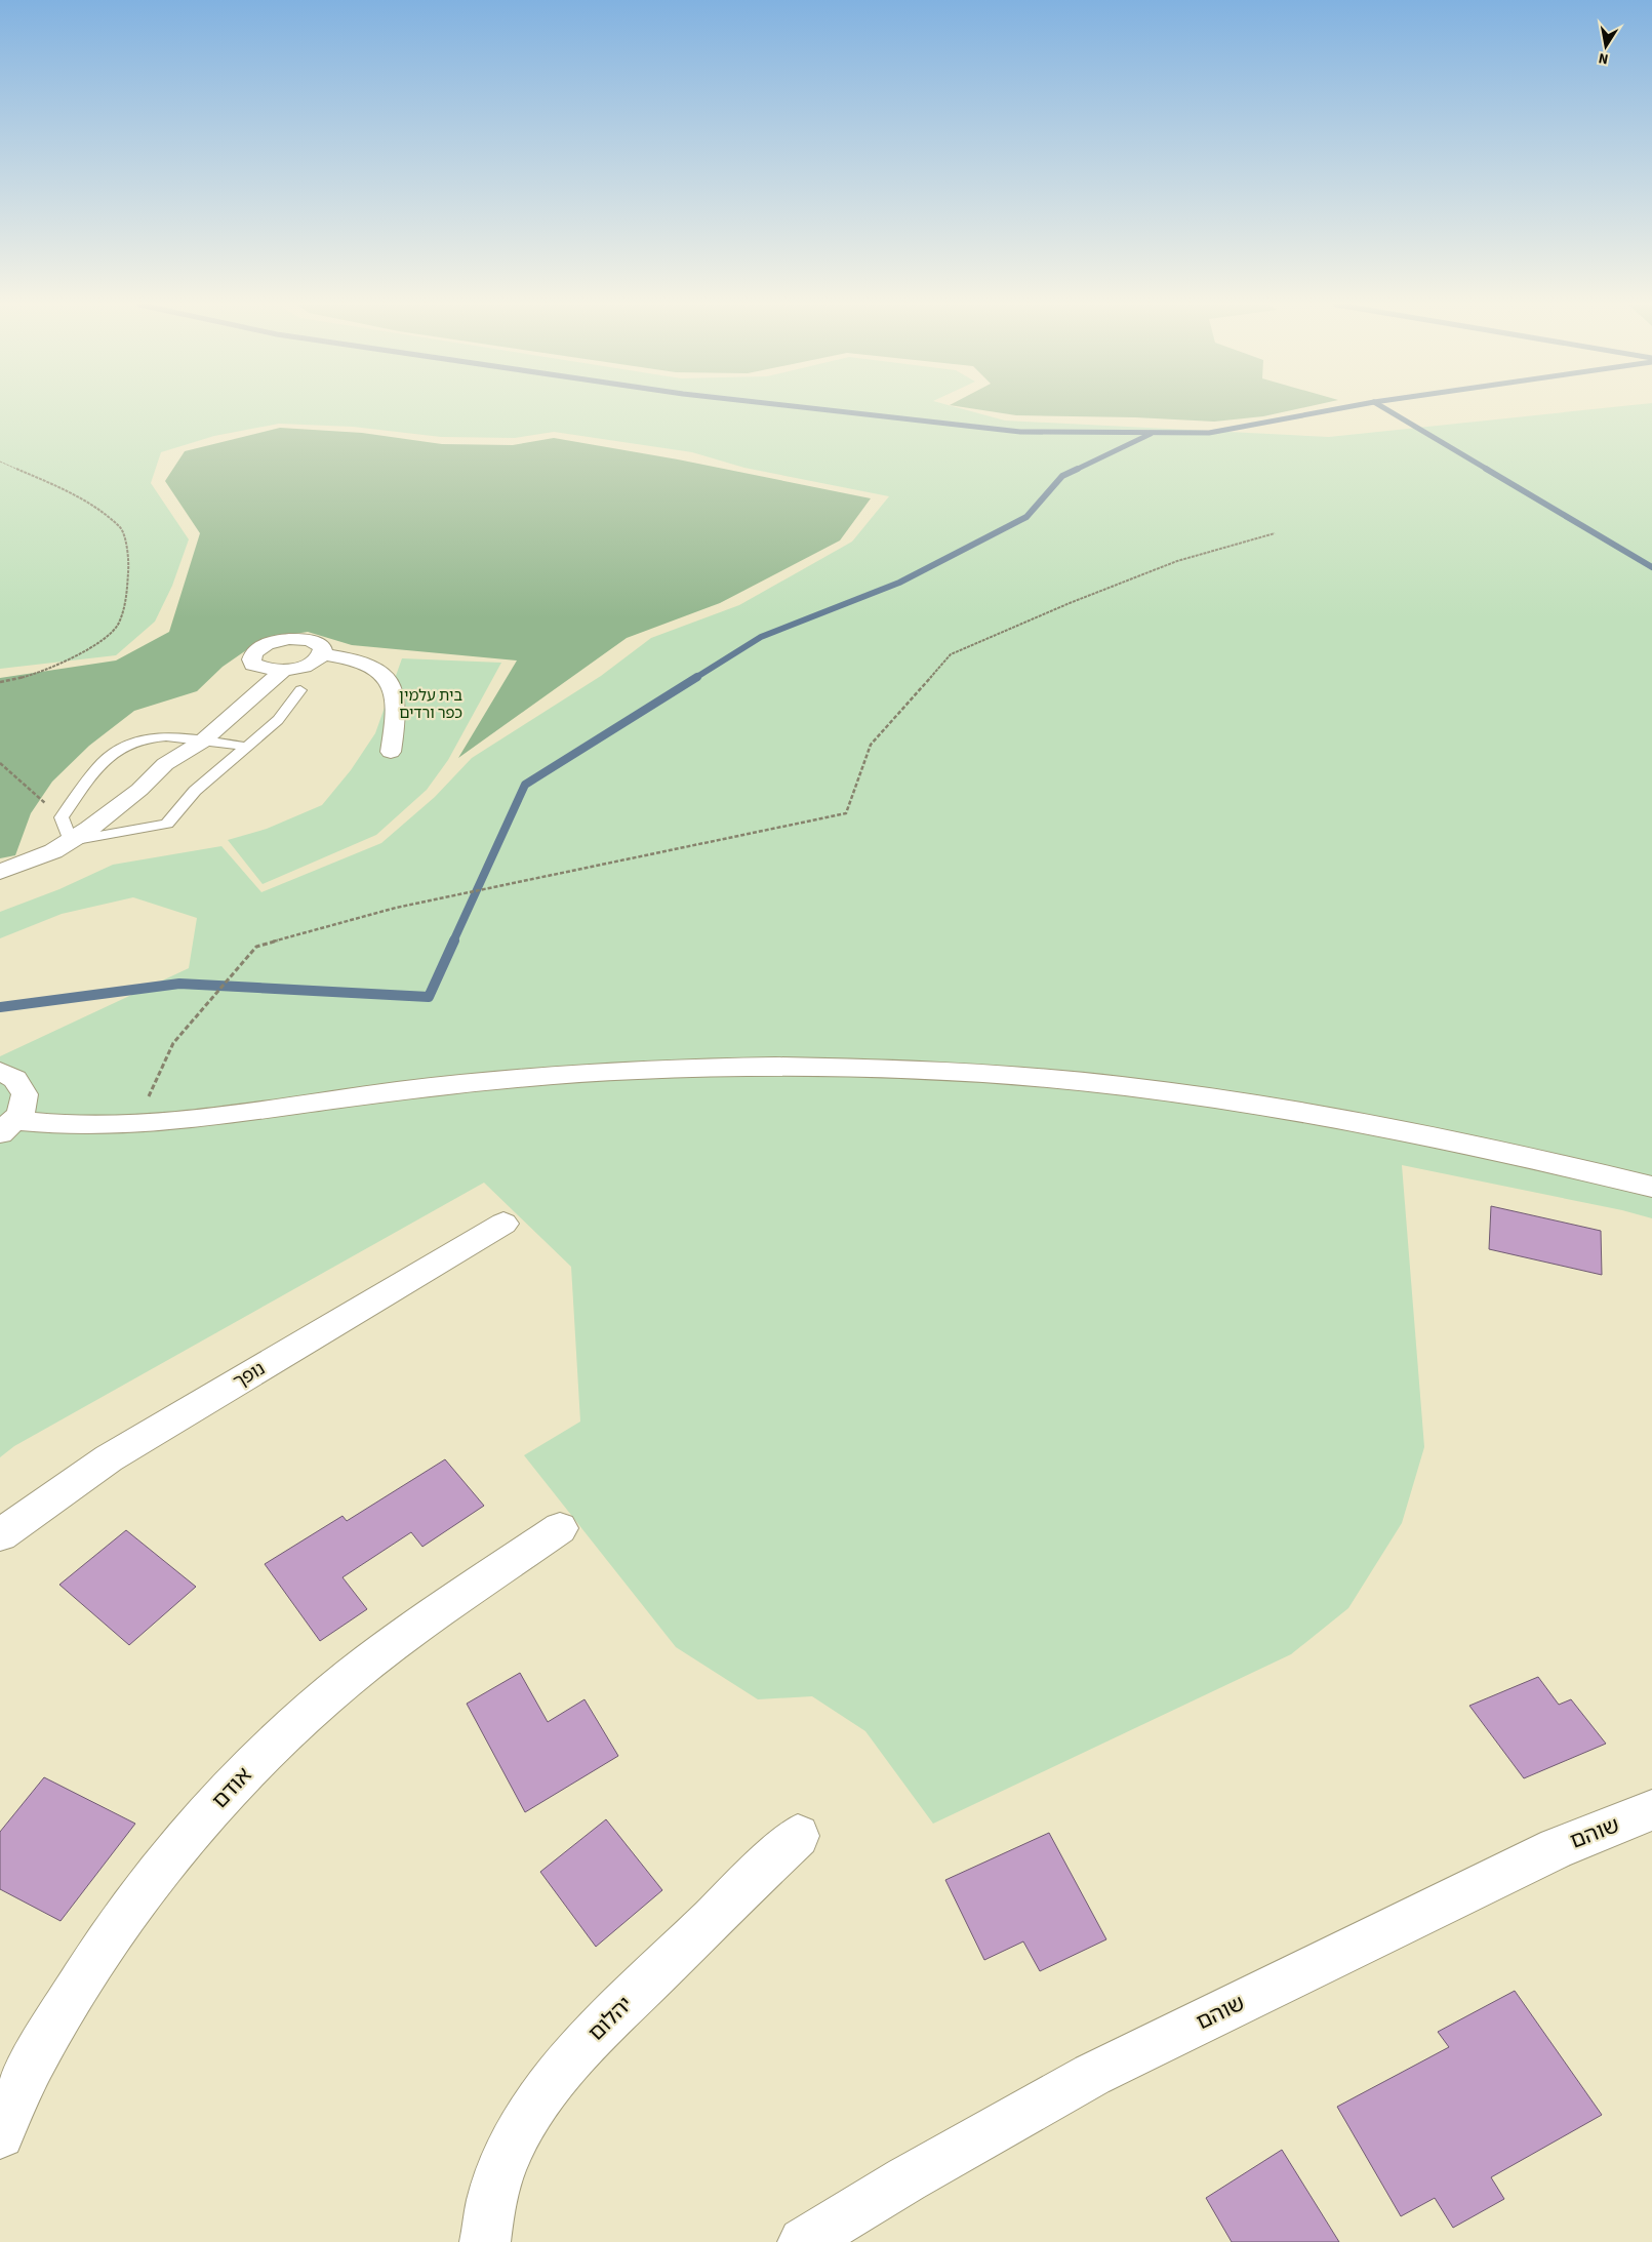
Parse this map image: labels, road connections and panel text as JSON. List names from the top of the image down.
{
  "streets": {
    "street": [
      "נופך",
      "אודם",
      "שוהם",
      "יהלום"
    ]
  },
  "parks": ["בית עלמין כפר ורדים"],
  "north": "bottom"
}
